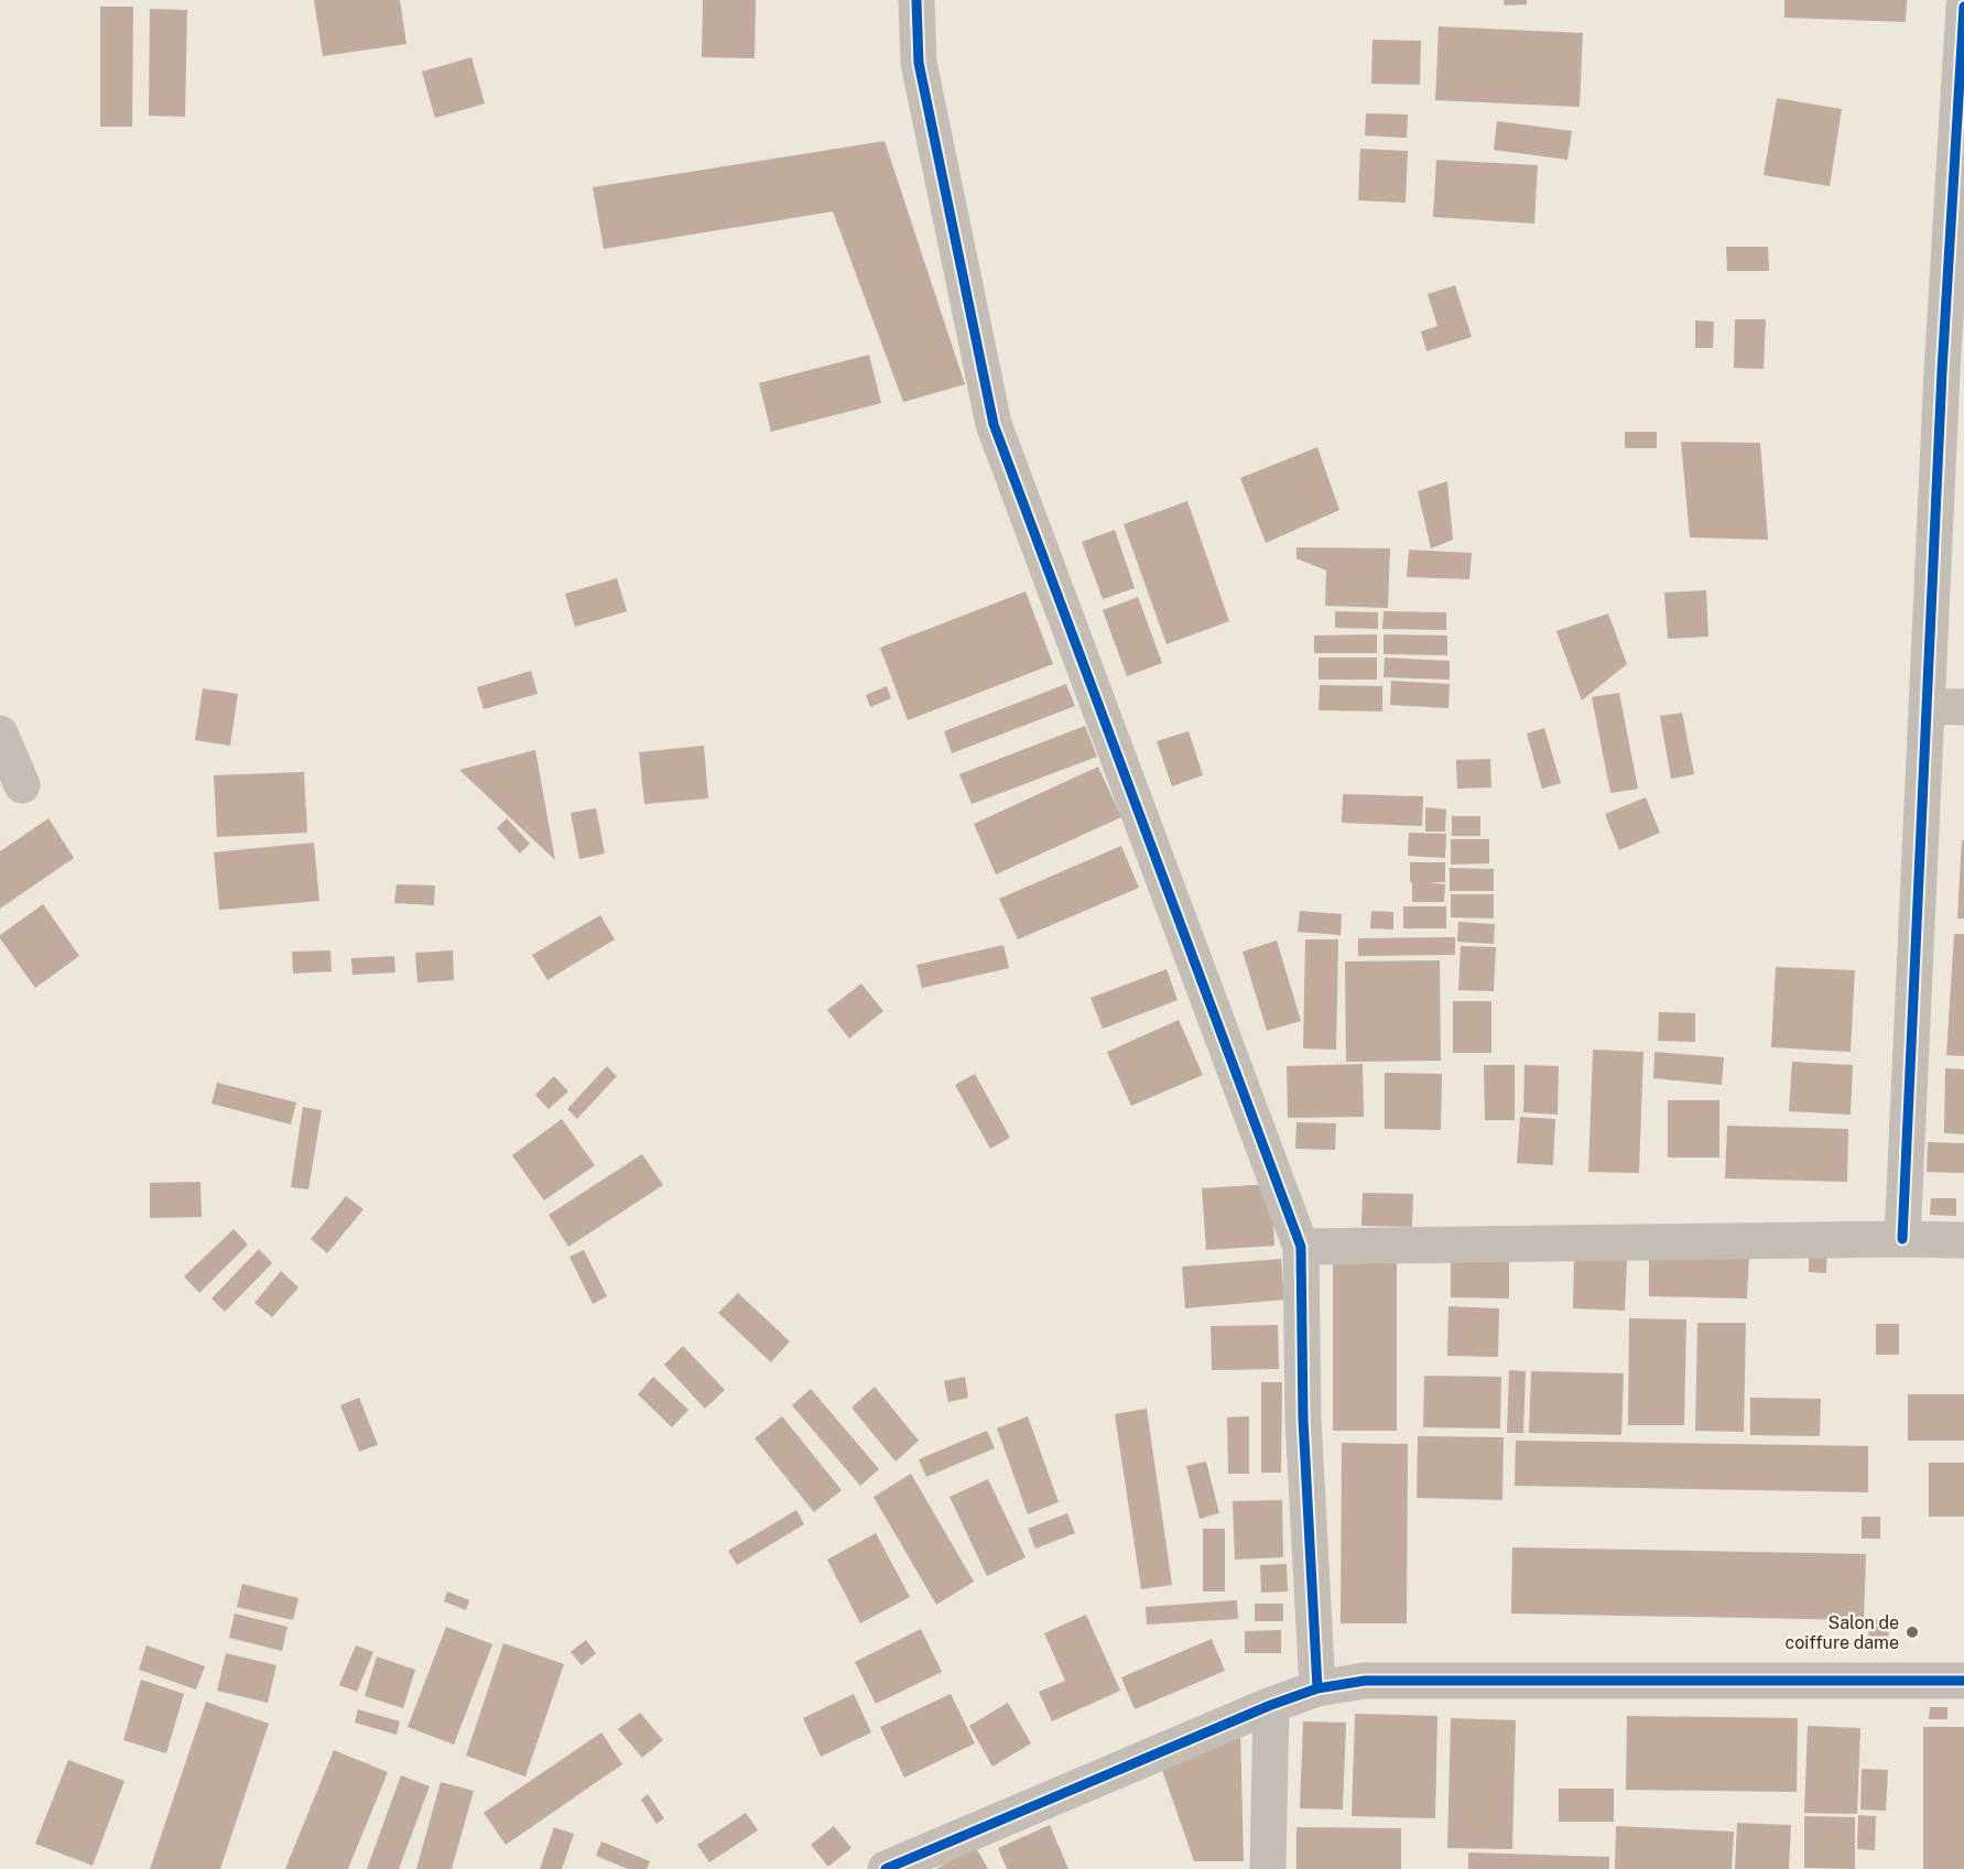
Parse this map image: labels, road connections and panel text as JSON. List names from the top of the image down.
{
  "places": ["Salon de coiffure dame"]
}
